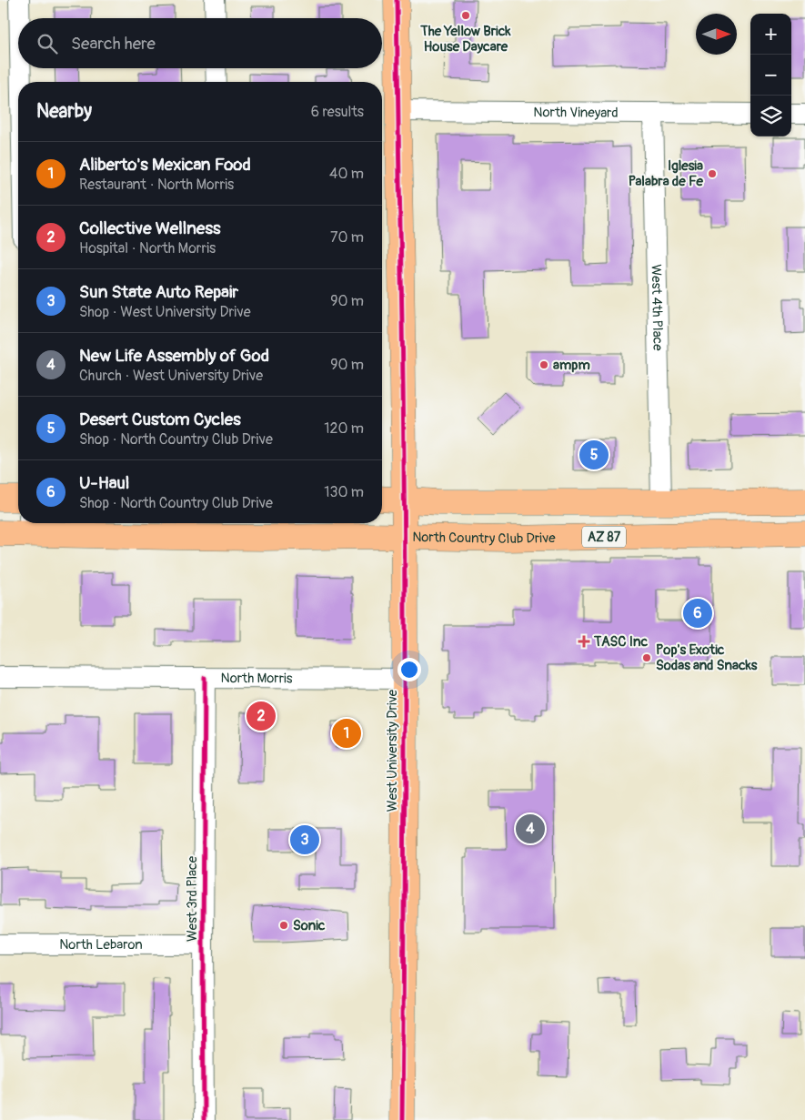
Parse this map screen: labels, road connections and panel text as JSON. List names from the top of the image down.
{
  "streets": {
    "main road": ["AZ 87", "North Country Club Drive", "West University Drive"],
    "street": [
      "North Vineyard",
      "West 4th Place",
      "North Morris",
      "West 3rd Place",
      "North Lebaron"
    ]
  },
  "crossings": [
    ["North Vineyard", "West 4th Place"],
    ["North Vineyard", "West University Drive"],
    ["North Country Club Drive", "West University Drive"],
    ["North Morris", "West University Drive"],
    ["North Morris", "West 3rd Place"],
    ["West 3rd Place", "North Lebaron"]
  ],
  "places": {
    "other": [
      "The Yellow Brick House Daycare",
      "Iglesia Palabra de Fe",
      "ampm",
      "Pop's Exotic Sodas and Snacks",
      "Sonic"
    ],
    "health": ["TASC Inc"]
  },
  "north": "right",
  "page": {
    "map_buttons": ["+", "−"],
    "search": "Search here",
    "heading": ["Nearby", "6 results"],
    "list": [
      {
        "mark": "1",
        "name": "Aliberto's Mexican Food",
        "note": "Restaurant · North Morris",
        "value": "40 m"
      },
      {
        "mark": "2",
        "name": "Collective Wellness",
        "note": "Hospital · North Morris",
        "value": "70 m"
      },
      {
        "mark": "3",
        "name": "Sun State Auto Repair",
        "note": "Shop · West University Drive",
        "value": "90 m"
      },
      {
        "mark": "4",
        "name": "New Life Assembly of God",
        "note": "Church · West University Drive",
        "value": "90 m"
      },
      {
        "mark": "5",
        "name": "Desert Custom Cycles",
        "note": "Shop · North Country Club Drive",
        "value": "120 m"
      },
      {
        "mark": "6",
        "name": "U-Haul",
        "note": "Shop · North Country Club Drive",
        "value": "130 m"
      }
    ],
    "pins": [
      "5",
      "6",
      "2",
      "1",
      "4",
      "3"
    ]
  }
}
